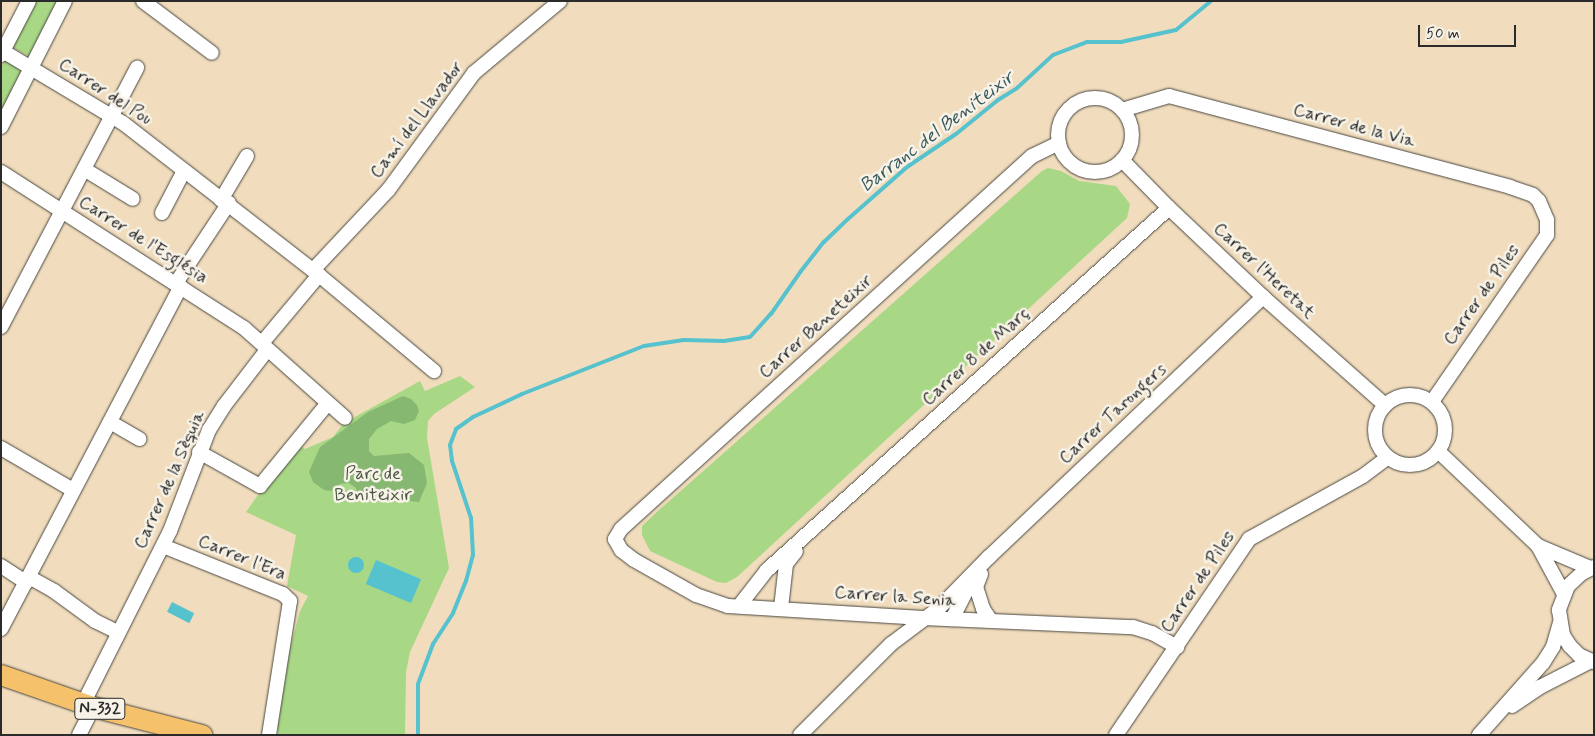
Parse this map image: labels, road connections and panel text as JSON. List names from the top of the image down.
{
  "streets": {
    "highway": ["N-332"],
    "street": [
      "Carrer del Pou",
      "Camí del Llavador",
      "Carrer de la Via",
      "Carrer de l'Església",
      "Carrer l'Heretat",
      "Carrer de Piles",
      "Carrer Beneteixir",
      "Carrer 8 de Març",
      "Carrer Tarongers",
      "Carrer de la Sèquia",
      "Carrer l'Era",
      "Carrer la Senia"
    ]
  },
  "crossings": [
    ["Carrer del Pou", "Camí del Llavador"],
    ["Carrer del Pou", "Carrer de la Sèquia"],
    ["Camí del Llavador", "Carrer de la Sèquia"],
    ["Carrer de la Via", "Carrer l'Heretat"],
    ["Carrer de la Via", "Carrer de Piles"],
    ["Carrer de la Via", "Carrer Beneteixir"],
    ["Carrer de l'Església", "Carrer de la Sèquia"],
    ["Carrer l'Heretat", "Carrer de Piles"],
    ["Carrer l'Heretat", "Carrer Beneteixir"],
    ["Carrer l'Heretat", "Carrer 8 de Març"],
    ["Carrer l'Heretat", "Carrer Tarongers"],
    ["Carrer de Piles", "Carrer la Senia"],
    ["Carrer Beneteixir", "Carrer la Senia"],
    ["Carrer 8 de Març", "Carrer la Senia"],
    ["Carrer Tarongers", "Carrer la Senia"],
    ["Carrer de la Sèquia", "Carrer l'Era"],
    ["Carrer de la Sèquia", "N-332"]
  ],
  "water": ["Barranc del Beniteixir"],
  "parks": ["Parc de Beniteixir"],
  "scale_bar": "50 m"
}
